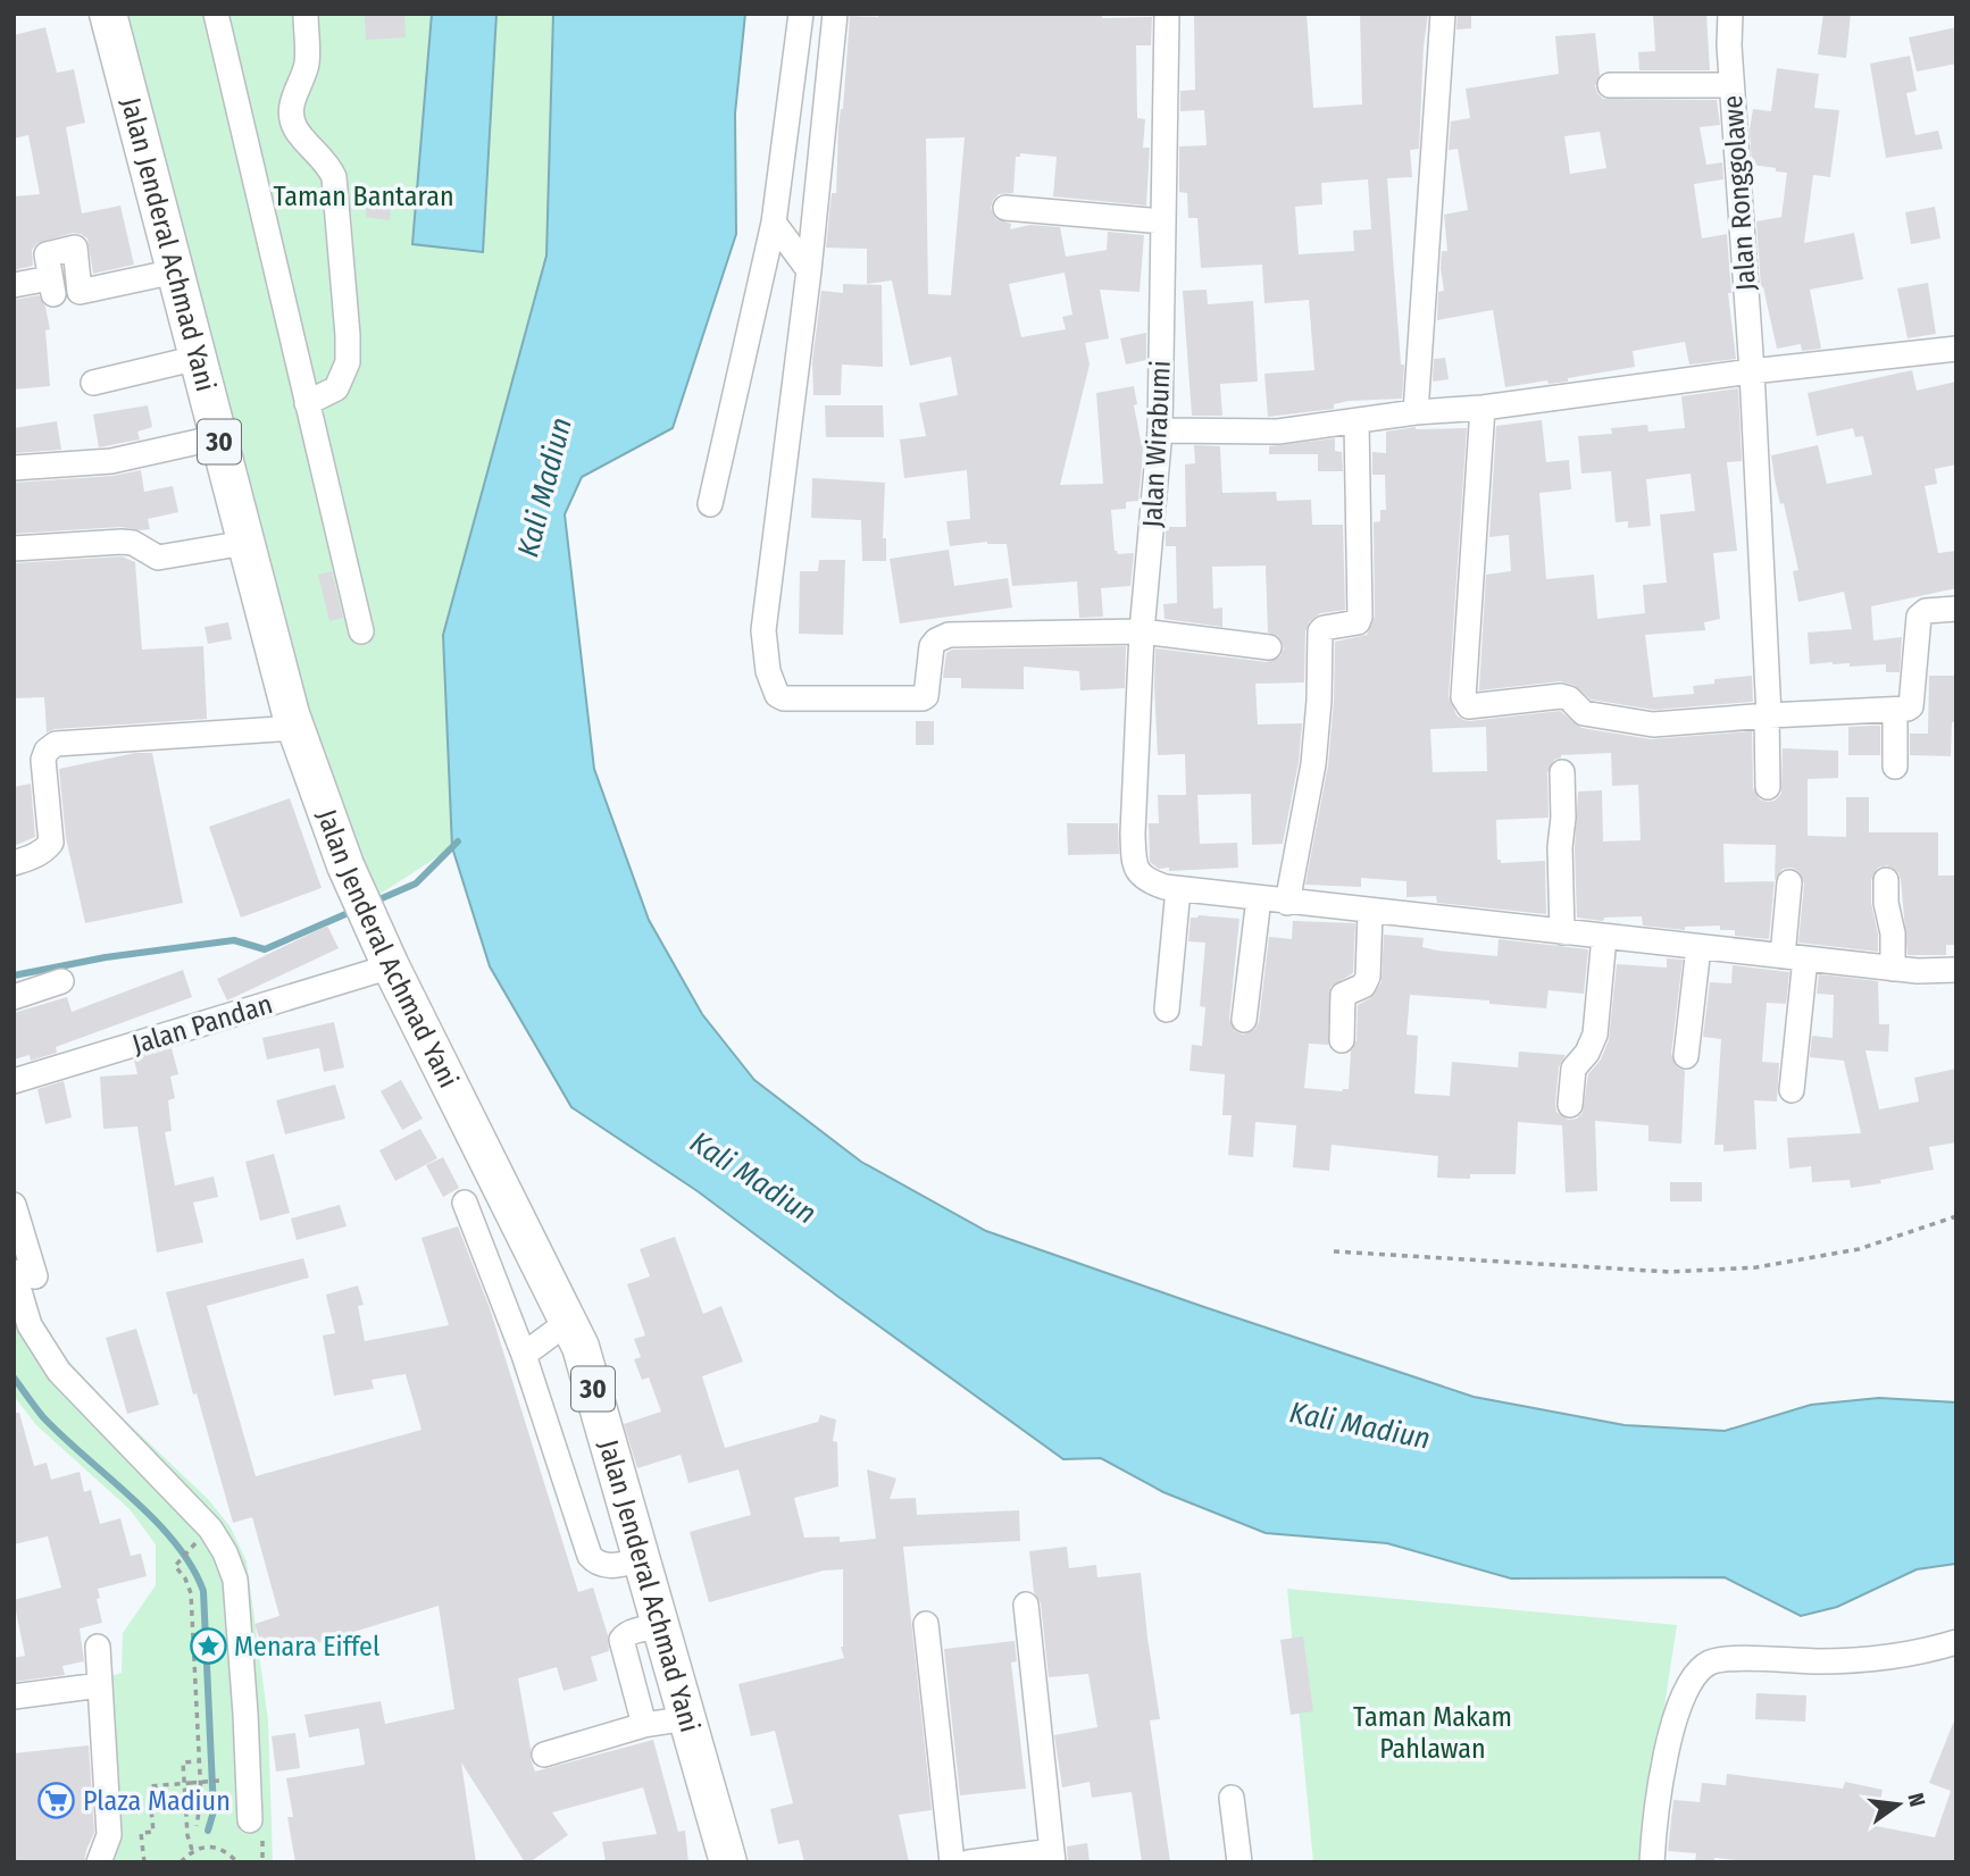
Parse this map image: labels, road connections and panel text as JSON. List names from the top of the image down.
{
  "streets": {
    "highway": ["Jalan Jenderal Achmad Yani", "30"],
    "street": ["Jalan Ronggolawe", "Jalan Wirabumi", "Jalan Pandan"]
  },
  "crossings": [
    ["Jalan Jenderal Achmad Yani", "Jalan Pandan"]
  ],
  "water": ["Kali Madiun"],
  "parks": ["Taman Bantaran", "Taman Makam Pahlawan"],
  "places": {
    "place": ["Menara Eiffel"],
    "supermarket": ["Plaza Madiun"]
  },
  "north": "right"
}
